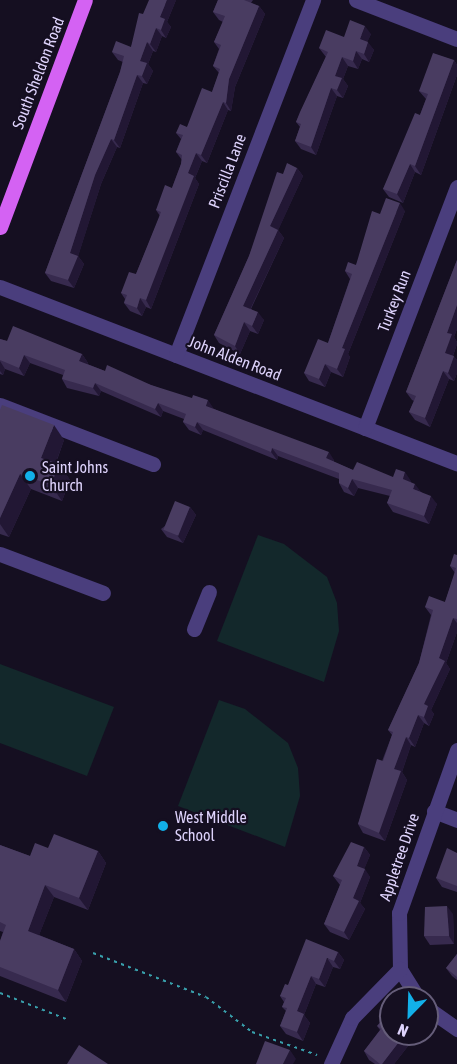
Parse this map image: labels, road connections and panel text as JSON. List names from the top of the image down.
{
  "streets": {
    "main road": ["South Sheldon Road"],
    "street": [
      "Priscilla Lane",
      "Turkey Run",
      "John Alden Road",
      "Appletree Drive"
    ]
  },
  "crossings": [
    ["Priscilla Lane", "John Alden Road"],
    ["Turkey Run", "John Alden Road"]
  ],
  "places": ["Saint Johns Church", "West Middle School"],
  "north": "bottom left"
}
